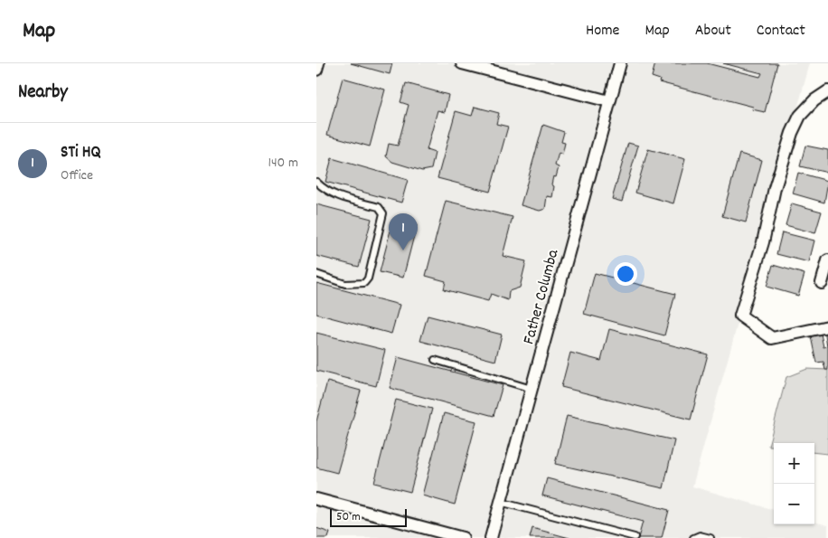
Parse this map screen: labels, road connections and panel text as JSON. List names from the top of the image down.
{
  "streets": {
    "street": ["Father Columba"]
  },
  "scale_bar": "50 m",
  "page": {
    "header": "Map",
    "nav": [
      "Home",
      "Map",
      "About",
      "Contact"
    ],
    "heading": "Nearby",
    "list": [
      {
        "mark": "1",
        "name": "STi HQ",
        "note": "Office",
        "value": "140 m"
      }
    ],
    "pins": "1",
    "map_buttons": ["+", "−"],
    "scale": "50 m"
  }
}
